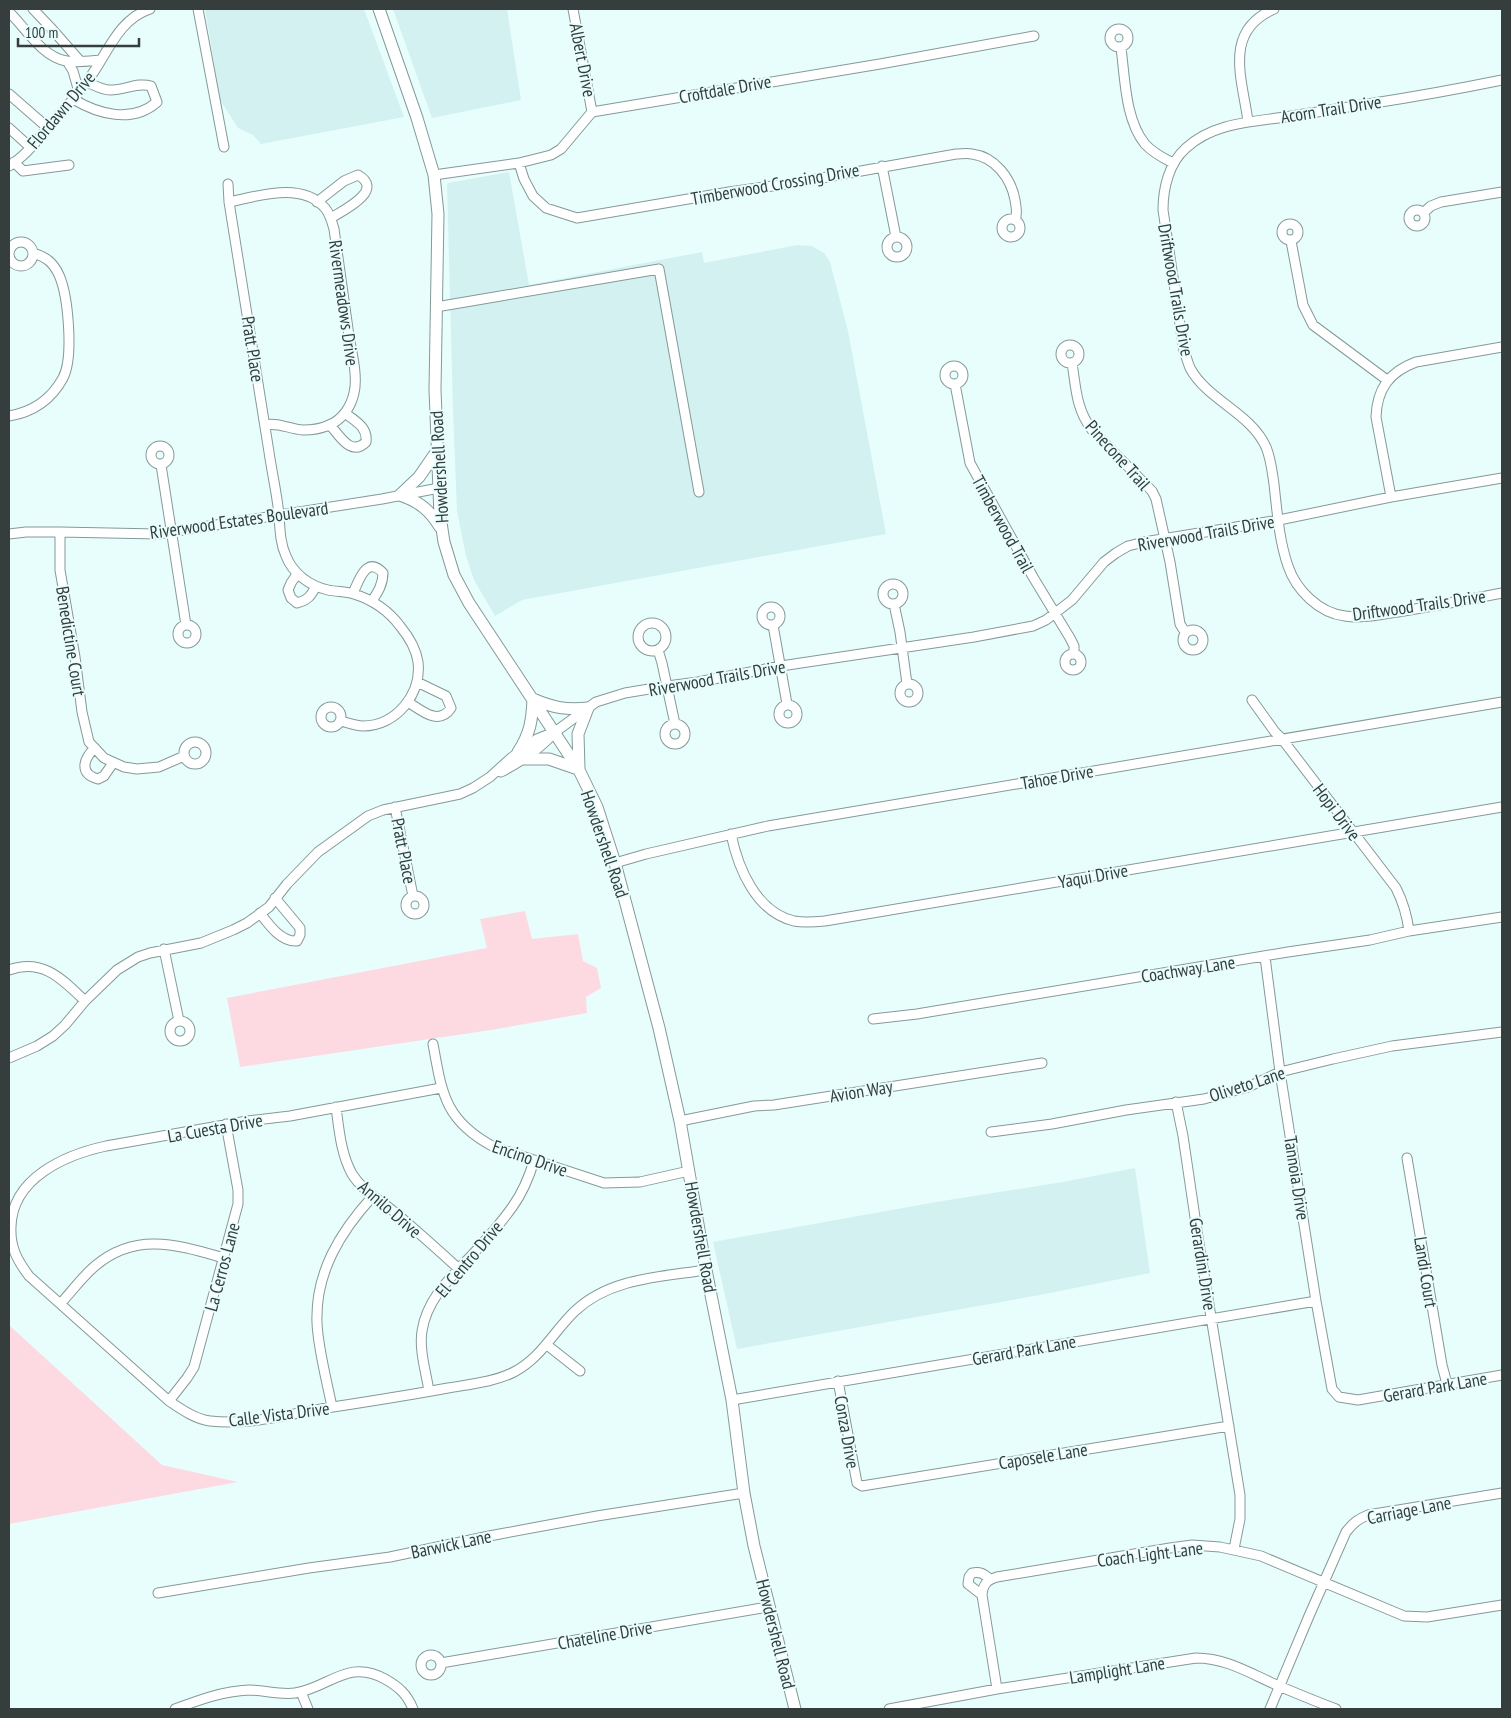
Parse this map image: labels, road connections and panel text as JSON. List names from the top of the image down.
{
  "streets": {
    "main road": ["Howdershell Road"],
    "street": [
      "Albert Drive",
      "Croftdale Drive",
      "Acorn Trail Drive",
      "Flordawn Drive",
      "Timberwood Crossing Drive",
      "Driftwood Trails Drive",
      "Rivermeadows Drive",
      "Pratt Place",
      "Pinecone Trail",
      "Riverwood Estates Boulevard",
      "Timberwood Trail",
      "Riverwood Trails Drive",
      "Benedictine Court",
      "Tahoe Drive",
      "Hopi Drive",
      "Yaqui Drive",
      "Coachway Lane",
      "Oliveto Lane",
      "Avion Way",
      "La Cuesta Drive",
      "Encino Drive",
      "Tannoia Drive",
      "Annilo Drive",
      "El Centro Drive",
      "Gerardini Drive",
      "La Cerros Lane",
      "Landi Court",
      "Gerard Park Lane",
      "Calle Vista Drive",
      "Conza Drive",
      "Caposele Lane",
      "Carriage Lane",
      "Barwick Lane",
      "Coach Light Lane",
      "Chateline Drive",
      "Lamplight Lane"
    ]
  },
  "crossings": [
    ["Albert Drive", "Croftdale Drive"],
    ["Acorn Trail Drive", "Driftwood Trails Drive"],
    ["Driftwood Trails Drive", "Riverwood Trails Drive"],
    ["Rivermeadows Drive", "Pratt Place"],
    ["Pratt Place", "Riverwood Estates Boulevard"],
    ["Pratt Place", "Riverwood Trails Drive"],
    ["Pinecone Trail", "Riverwood Trails Drive"],
    ["Howdershell Road", "Riverwood Estates Boulevard"],
    ["Howdershell Road", "Riverwood Trails Drive"],
    ["Howdershell Road", "Tahoe Drive"],
    ["Howdershell Road", "Avion Way"],
    ["Howdershell Road", "Encino Drive"],
    ["Howdershell Road", "Gerard Park Lane"],
    ["Howdershell Road", "Calle Vista Drive"],
    ["Howdershell Road", "Barwick Lane"],
    ["Howdershell Road", "Chateline Drive"],
    ["Riverwood Estates Boulevard", "Benedictine Court"],
    ["Timberwood Trail", "Riverwood Trails Drive"],
    ["Tahoe Drive", "Hopi Drive"],
    ["Tahoe Drive", "Yaqui Drive"],
    ["Hopi Drive", "Yaqui Drive"],
    ["Hopi Drive", "Coachway Lane"],
    ["Coachway Lane", "Tannoia Drive"],
    ["Oliveto Lane", "Tannoia Drive"],
    ["Oliveto Lane", "Gerardini Drive"],
    ["La Cuesta Drive", "Encino Drive"],
    ["La Cuesta Drive", "Annilo Drive"],
    ["La Cuesta Drive", "La Cerros Lane"],
    ["La Cuesta Drive", "Calle Vista Drive"],
    ["Encino Drive", "El Centro Drive"],
    ["Tannoia Drive", "Gerard Park Lane"],
    ["Annilo Drive", "El Centro Drive"],
    ["El Centro Drive", "Calle Vista Drive"],
    ["Gerardini Drive", "Gerard Park Lane"],
    ["Gerardini Drive", "Caposele Lane"],
    ["Gerardini Drive", "Coach Light Lane"],
    ["La Cerros Lane", "Calle Vista Drive"],
    ["Landi Court", "Gerard Park Lane"],
    ["Gerard Park Lane", "Conza Drive"],
    ["Conza Drive", "Caposele Lane"],
    ["Carriage Lane", "Coach Light Lane"],
    ["Carriage Lane", "Lamplight Lane"]
  ],
  "scale_bar": "100 m"
}
